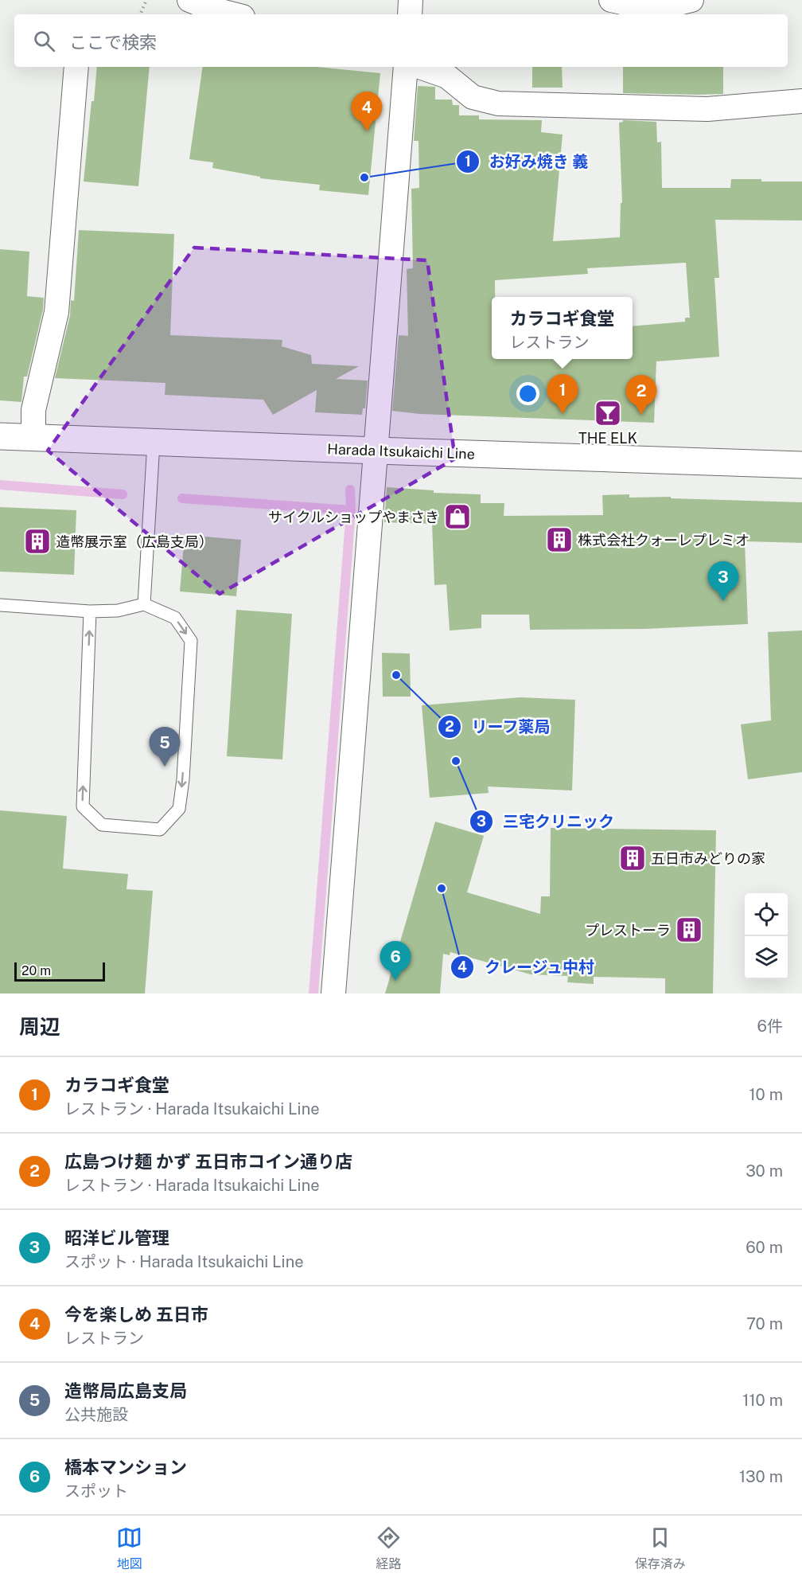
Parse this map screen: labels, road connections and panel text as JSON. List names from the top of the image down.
{
  "streets": {
    "main road": ["Harada Itsukaichi Line"]
  },
  "places": {
    "other": [
      "お好み焼き 義",
      "リーフ薬局",
      "三宅クリニック",
      "クレージュ中村"
    ],
    "bar": ["THE ELK"],
    "shop": ["サイクルショップやまさき"],
    "building": [
      "株式会社クォーレプレミオ",
      "造幣展示室（広島支局）",
      "五日市みどりの家",
      "プレストーラ"
    ]
  },
  "scale_bar": "20 m",
  "page": {
    "search": "ここで検索",
    "pins": [
      "4",
      "1",
      "2",
      "3",
      "5",
      "6"
    ],
    "popup": ["カラコギ食堂", "レストラン"],
    "scale": "20 m",
    "heading": ["周辺", "6件"],
    "list": [
      {
        "mark": "1",
        "name": "カラコギ食堂",
        "note": "レストラン · Harada Itsukaichi Line",
        "value": "10 m"
      },
      {
        "mark": "2",
        "name": "広島つけ麺 かず 五日市コイン通り店",
        "note": "レストラン · Harada Itsukaichi Line",
        "value": "30 m"
      },
      {
        "mark": "3",
        "name": "昭洋ビル管理",
        "note": "スポット · Harada Itsukaichi Line",
        "value": "60 m"
      },
      {
        "mark": "4",
        "name": "今を楽しめ 五日市",
        "note": "レストラン",
        "value": "70 m"
      },
      {
        "mark": "5",
        "name": "造幣局広島支局",
        "note": "公共施設",
        "value": "110 m"
      },
      {
        "mark": "6",
        "name": "橋本マンション",
        "note": "スポット",
        "value": "130 m"
      }
    ],
    "nav": ["地図", "経路", "保存済み"]
  }
}
